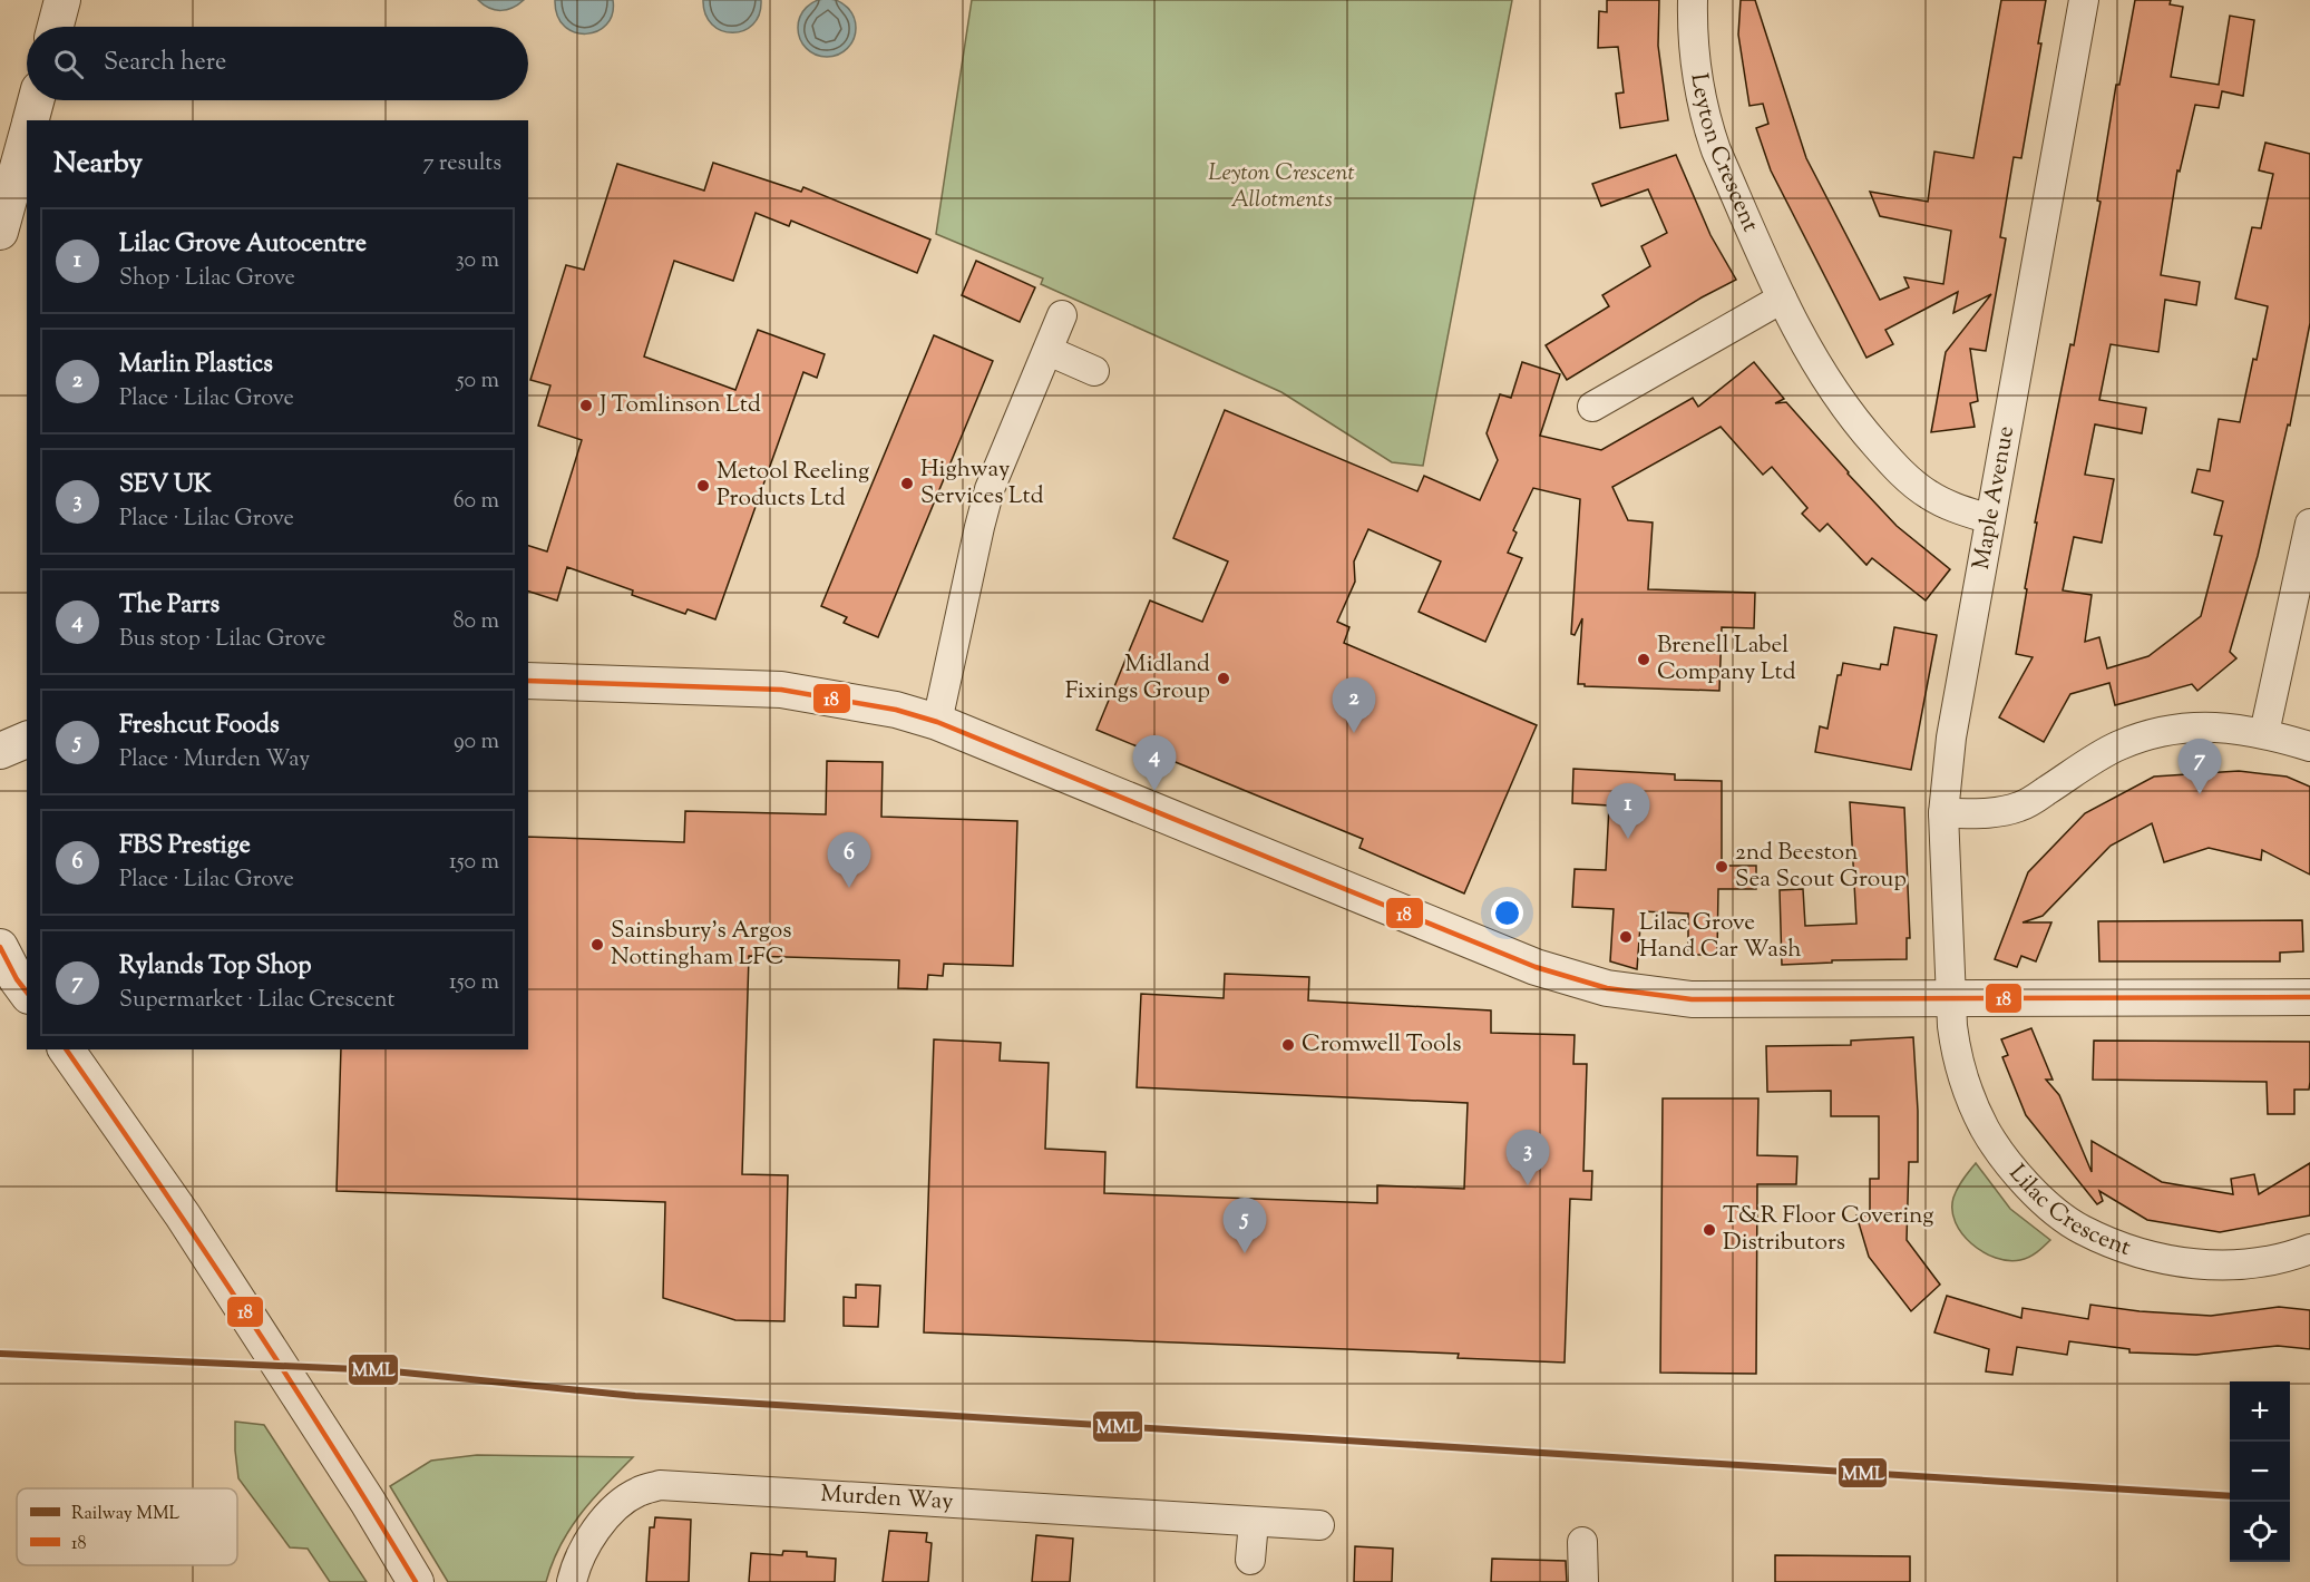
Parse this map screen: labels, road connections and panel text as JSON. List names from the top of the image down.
{
  "streets": {
    "street": [
      "Leyton Crescent",
      "Maple Avenue",
      "Lilac Crescent",
      "Murden Way"
    ]
  },
  "crossings": [
    ["Leyton Crescent", "Maple Avenue"],
    ["Maple Avenue", "Lilac Crescent"]
  ],
  "parks": ["Leyton Crescent Allotments"],
  "places": [
    "J Tomlinson Ltd",
    "Highway Services Ltd",
    "Metool Reeling Products Ltd",
    "Brenell Label Company Ltd",
    "Midland Fixings Group",
    "2nd Beeston Sea Scout Group",
    "Lilac Grove Hand Car Wash",
    "Sainsbury's Argos Nottingham LFC",
    "Cromwell Tools",
    "T&R Floor Covering Distributors"
  ],
  "lines": ["transit line 18", "rail line MML"],
  "legend": ["Railway MML", "18"],
  "page": {
    "search": "Search here",
    "heading": ["Nearby", "7 results"],
    "list": [
      {
        "mark": "1",
        "name": "Lilac Grove Autocentre",
        "note": "Shop · Lilac Grove",
        "value": "30 m"
      },
      {
        "mark": "2",
        "name": "Marlin Plastics",
        "note": "Place · Lilac Grove",
        "value": "50 m"
      },
      {
        "mark": "3",
        "name": "SEV UK",
        "note": "Place · Lilac Grove",
        "value": "60 m"
      },
      {
        "mark": "4",
        "name": "The Parrs",
        "note": "Bus stop · Lilac Grove",
        "value": "80 m"
      },
      {
        "mark": "5",
        "name": "Freshcut Foods",
        "note": "Place · Murden Way",
        "value": "90 m"
      },
      {
        "mark": "6",
        "name": "FBS Prestige",
        "note": "Place · Lilac Grove",
        "value": "150 m"
      },
      {
        "mark": "7",
        "name": "Rylands Top Shop",
        "note": "Supermarket · Lilac Crescent",
        "value": "150 m"
      }
    ],
    "pins": [
      "2",
      "4",
      "7",
      "1",
      "6",
      "3",
      "5"
    ],
    "map_buttons": ["+", "−"]
  }
}
